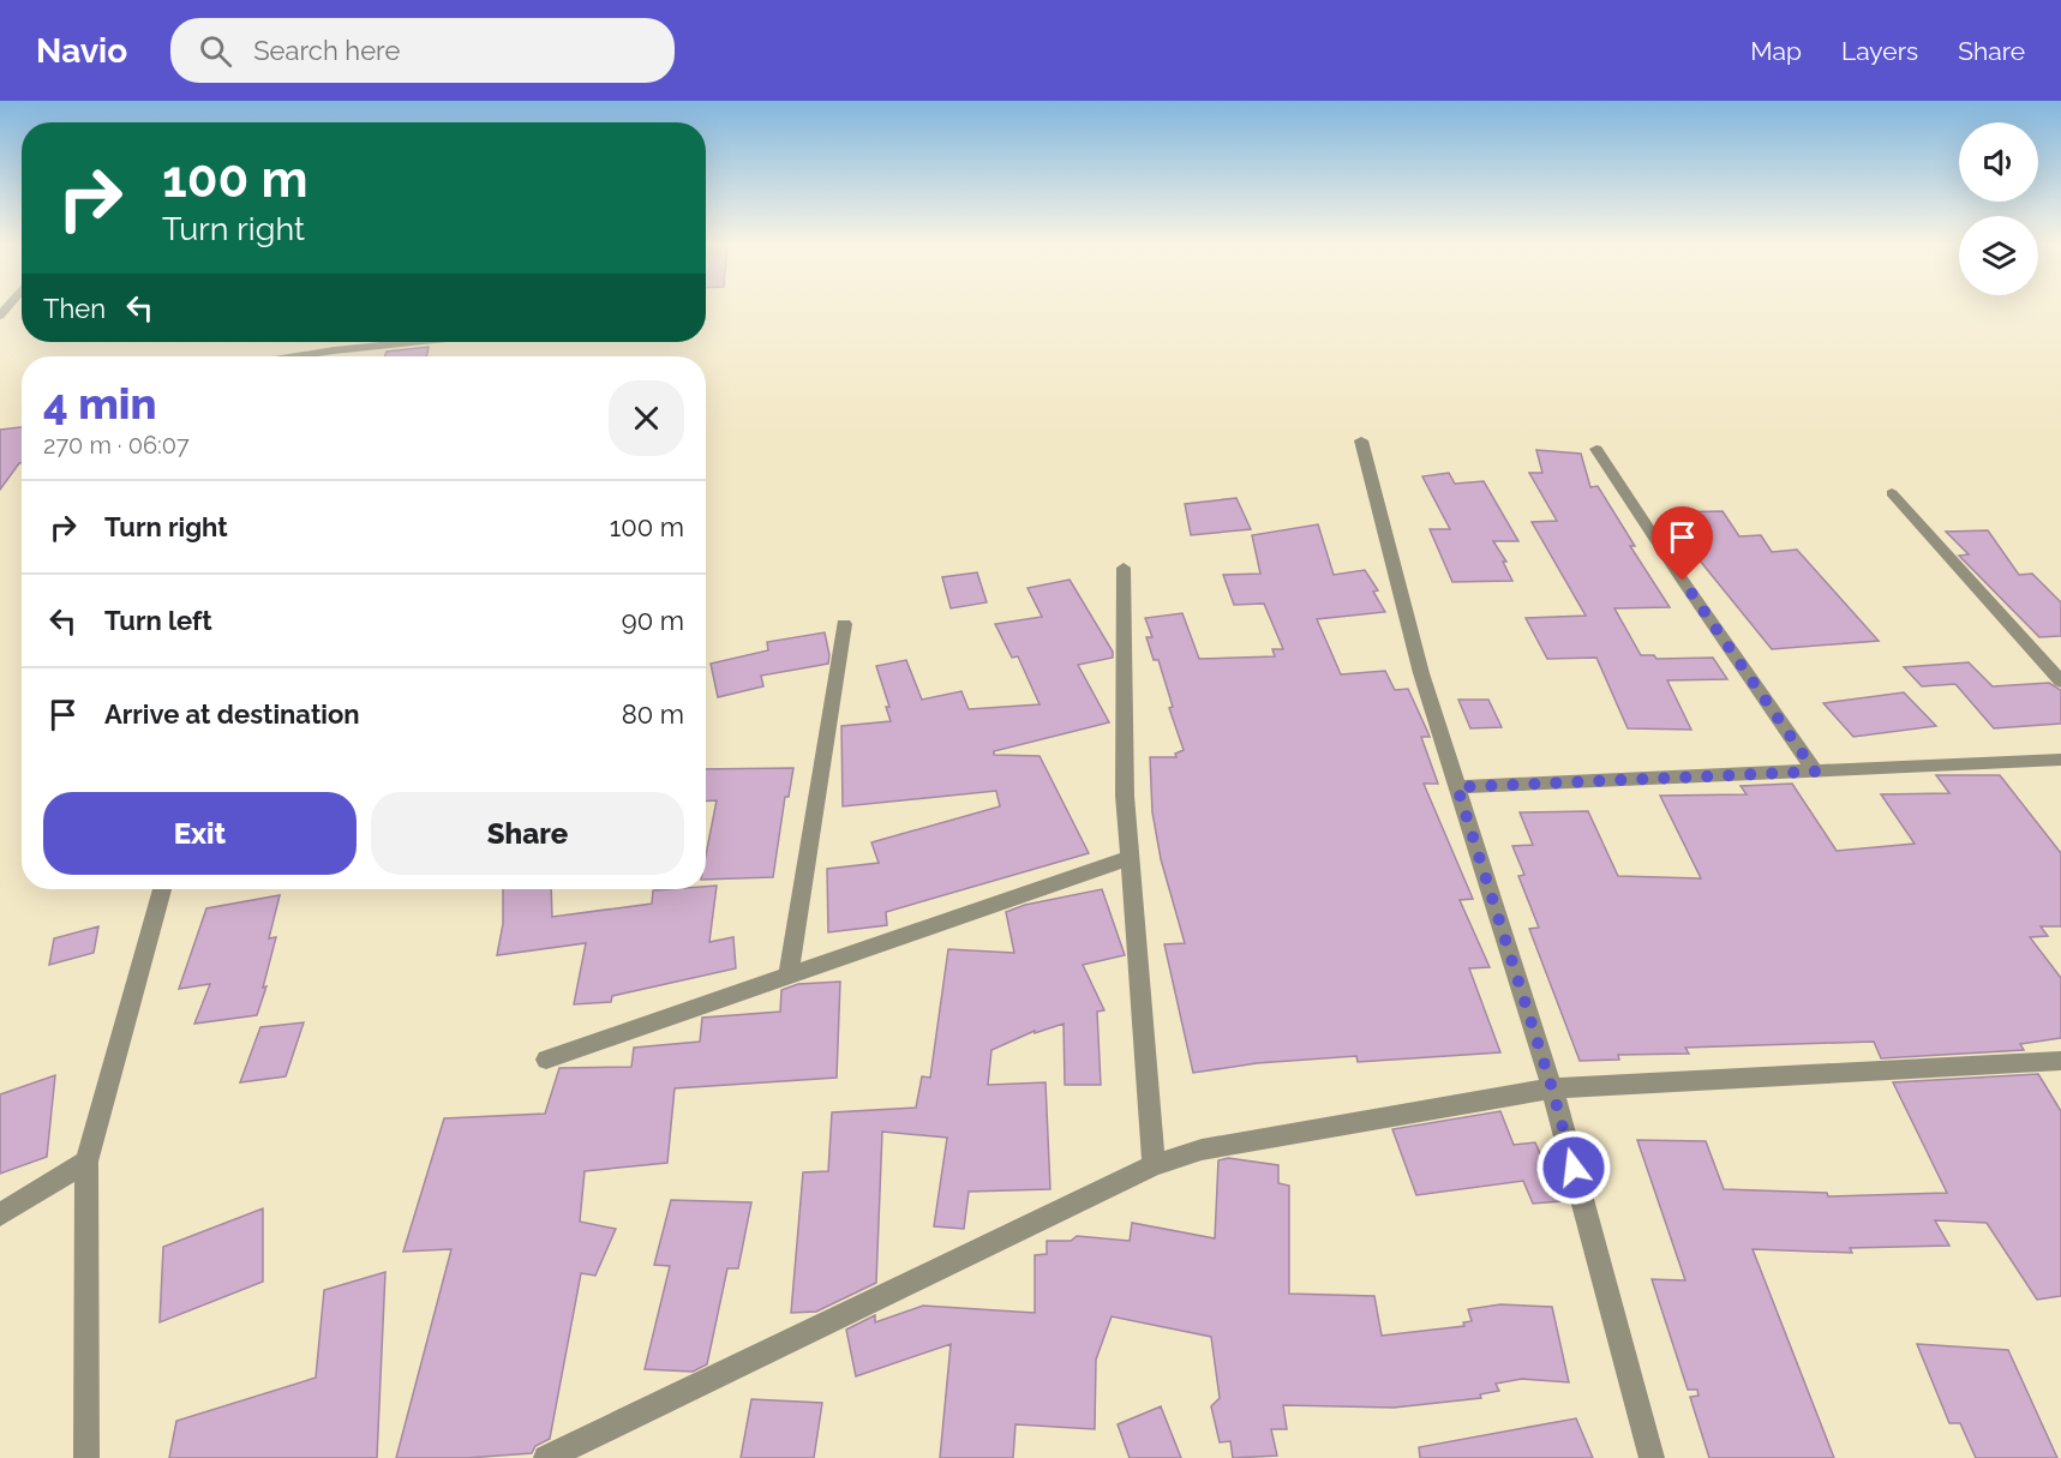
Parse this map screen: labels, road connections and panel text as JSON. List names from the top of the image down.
{
  "page": {
    "header": "Navio",
    "search": "Search here",
    "nav": ["Map", "Layers", "Share"],
    "turn": ["100 m", "Turn right"],
    "then": "Then",
    "heading": ["4 min", "270 m · 06:07"],
    "list": [
      {
        "name": "Turn right",
        "value": "100 m"
      },
      {
        "name": "Turn left",
        "value": "90 m"
      },
      {
        "name": "Arrive at destination",
        "value": "80 m"
      }
    ],
    "buttons": ["Exit", "Share"]
  }
}
